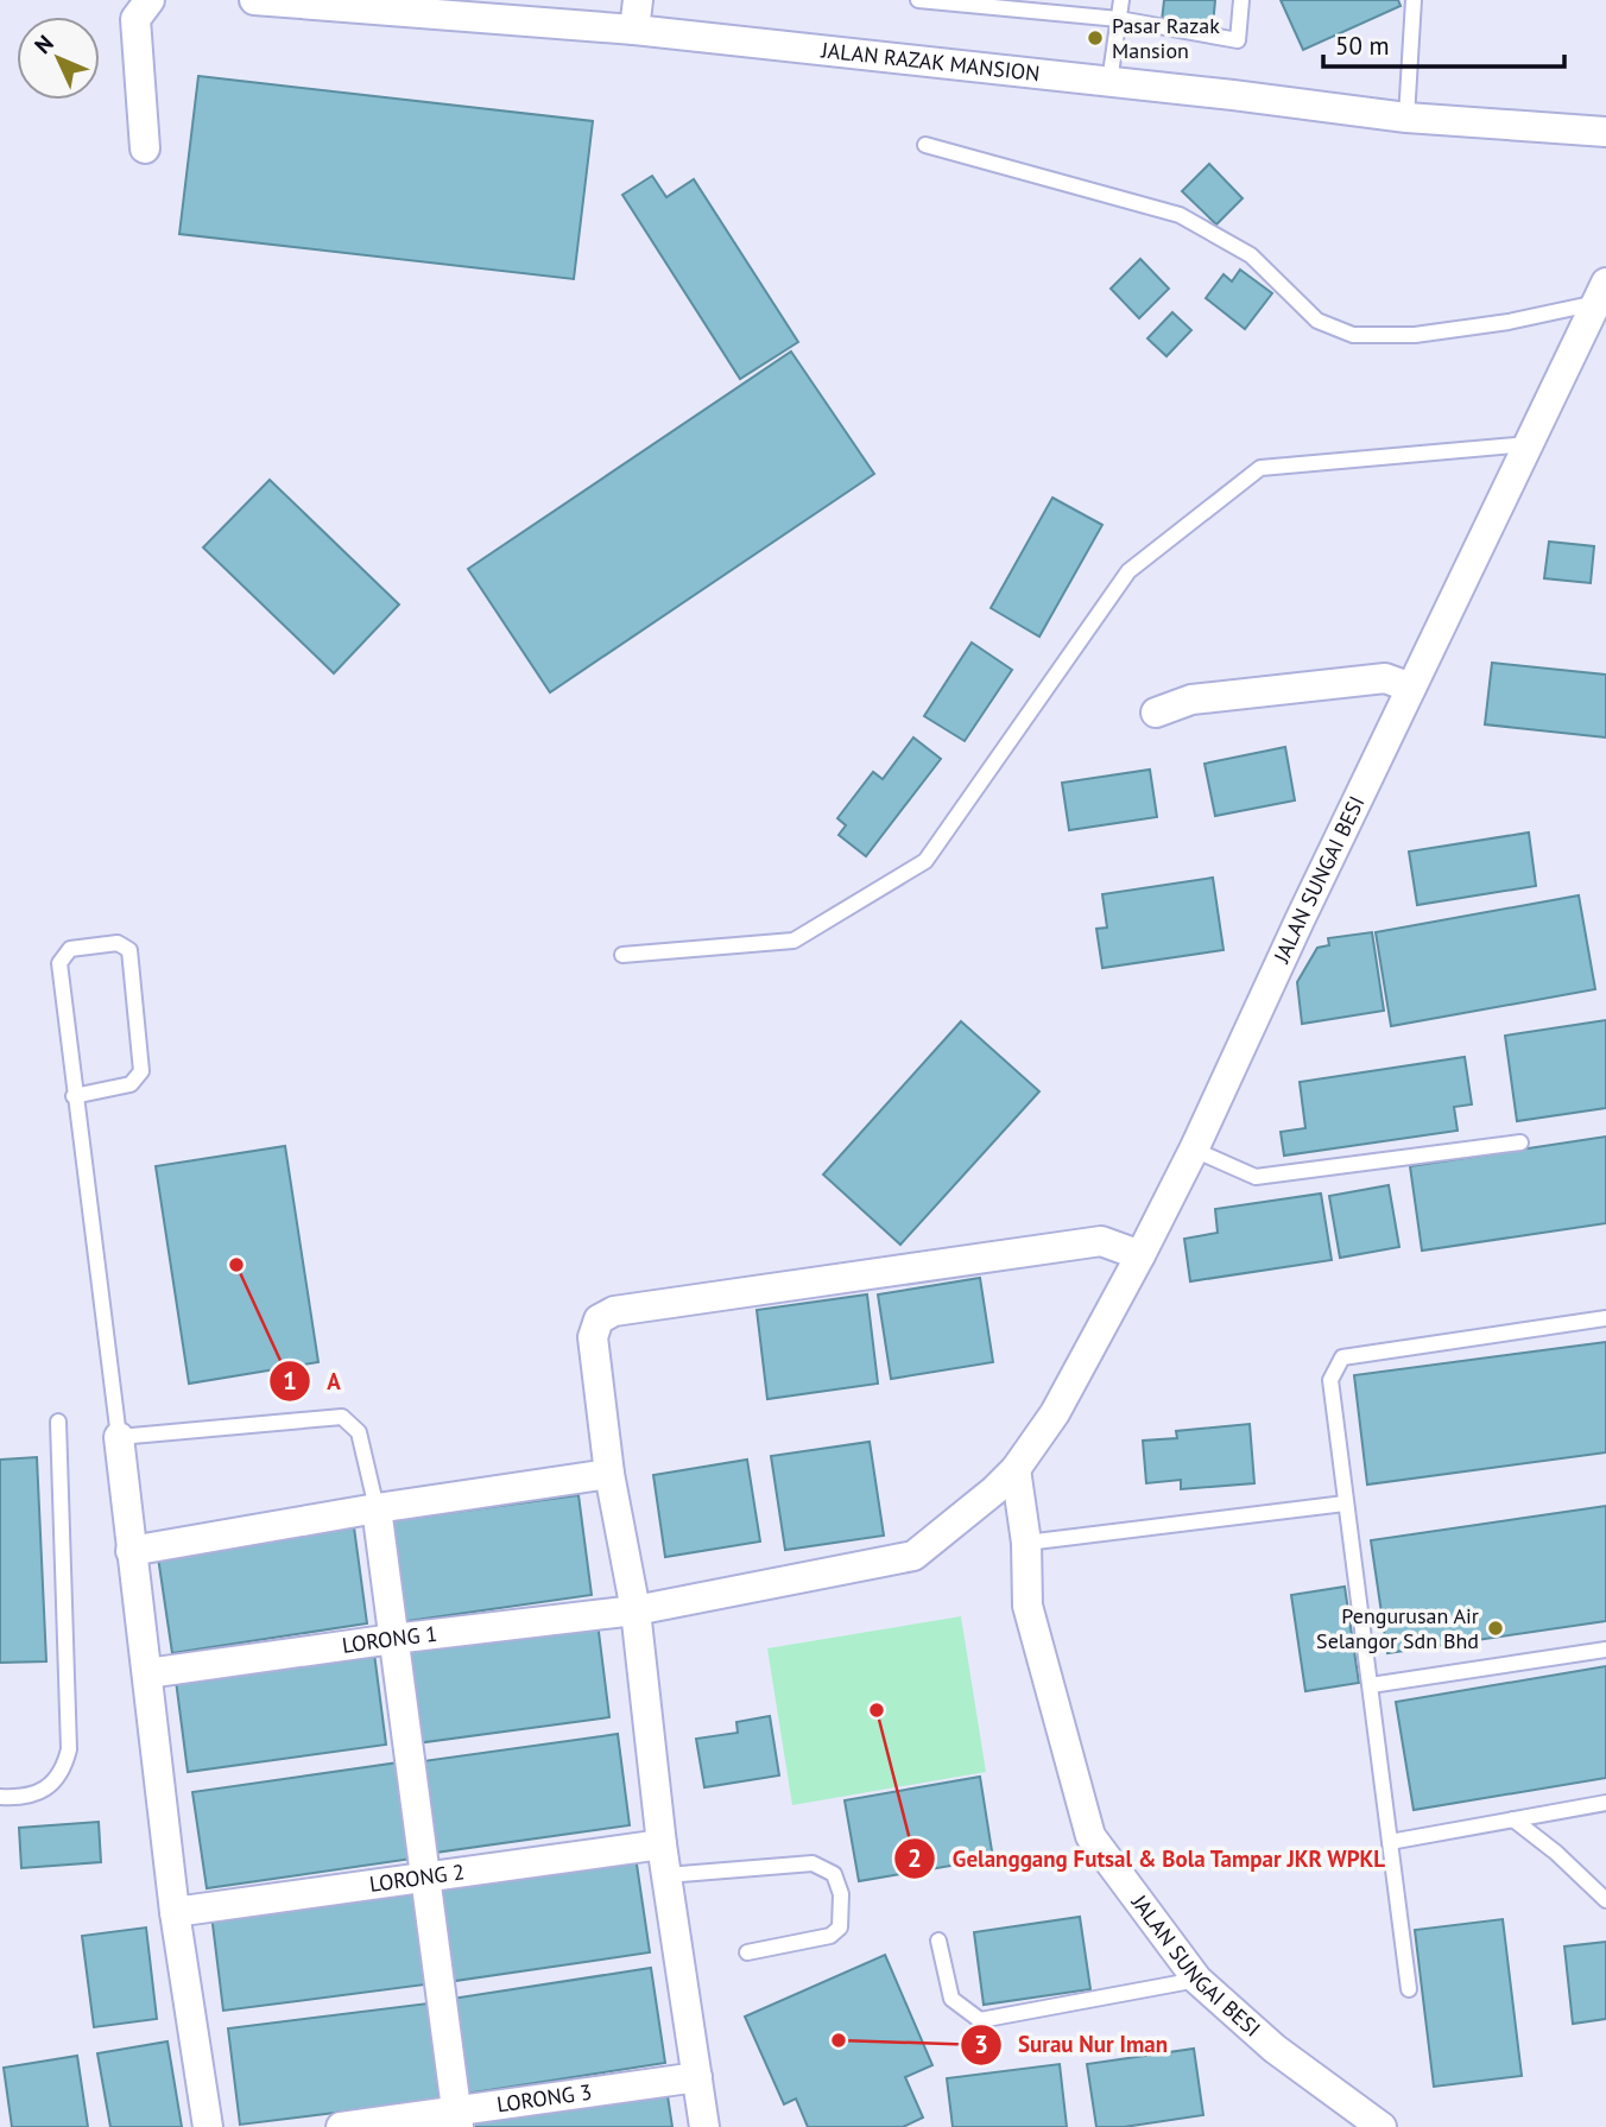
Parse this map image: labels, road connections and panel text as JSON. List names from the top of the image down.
{
  "streets": {
    "street": [
      "JALAN RAZAK MANSION",
      "JALAN SUNGAI BESI",
      "LORONG 1",
      "LORONG 2",
      "LORONG 3"
    ]
  },
  "crossings": [
    ["JALAN SUNGAI BESI", "LORONG 1"]
  ],
  "places": [
    "Pasar Razak Mansion",
    "A",
    "Pengurusan Air Selangor Sdn Bhd",
    "Gelanggang Futsal & Bola Tampar JKR WPKL",
    "Surau Nur Iman"
  ],
  "scale_bar": "50 m",
  "north": "top left"
}
